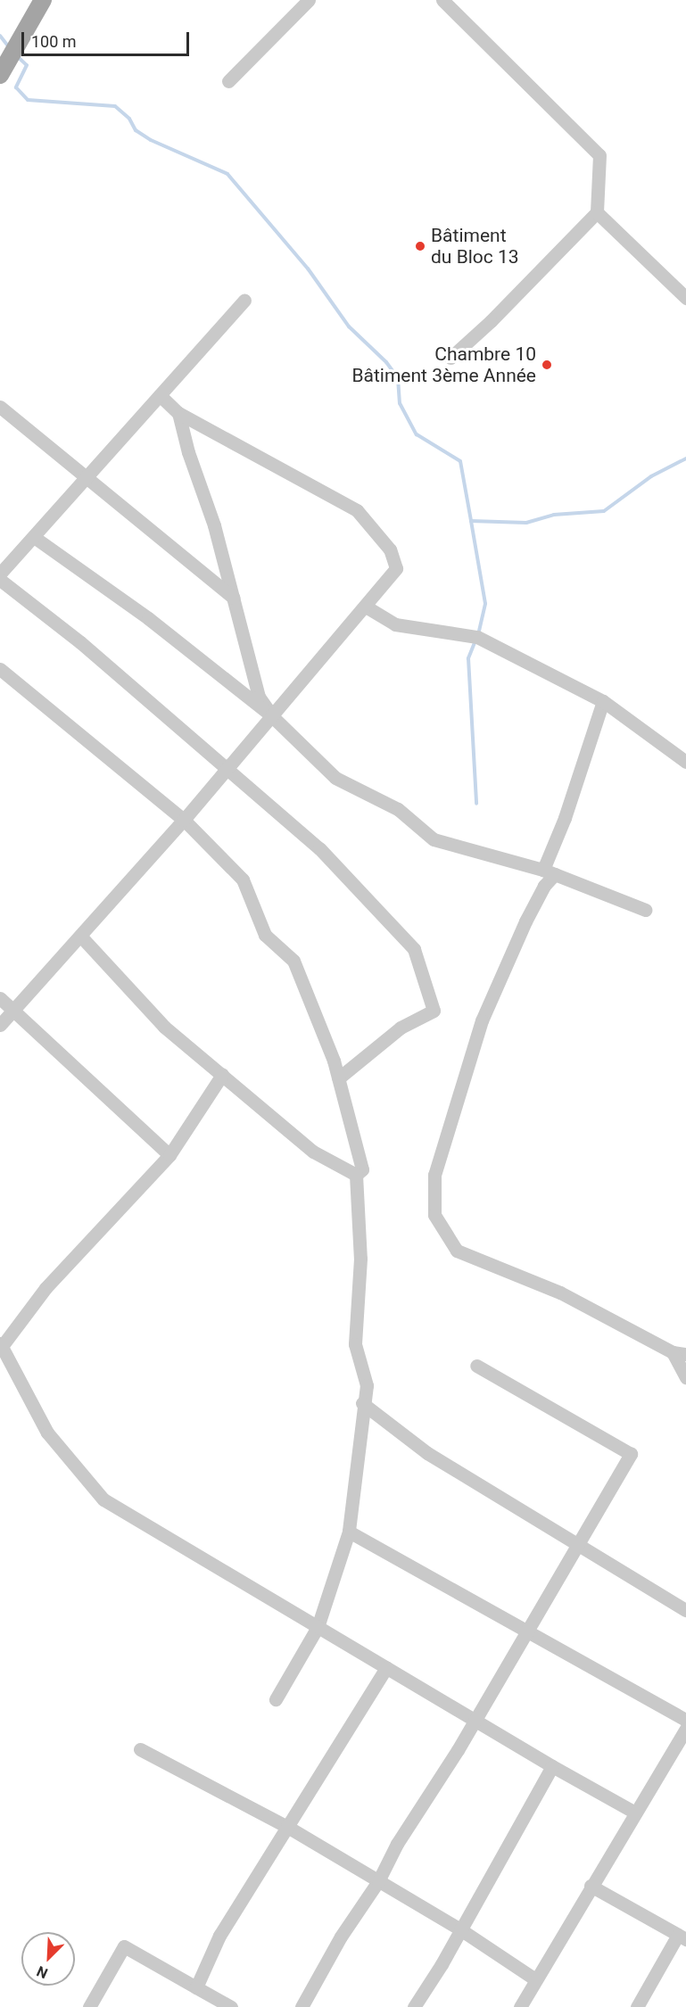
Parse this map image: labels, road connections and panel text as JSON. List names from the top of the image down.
{
  "places": ["Bâtiment du Bloc 13", "Chambre 10 Bâtiment 3ème Année"],
  "scale_bar": "100 m",
  "north": "bottom left"
}
